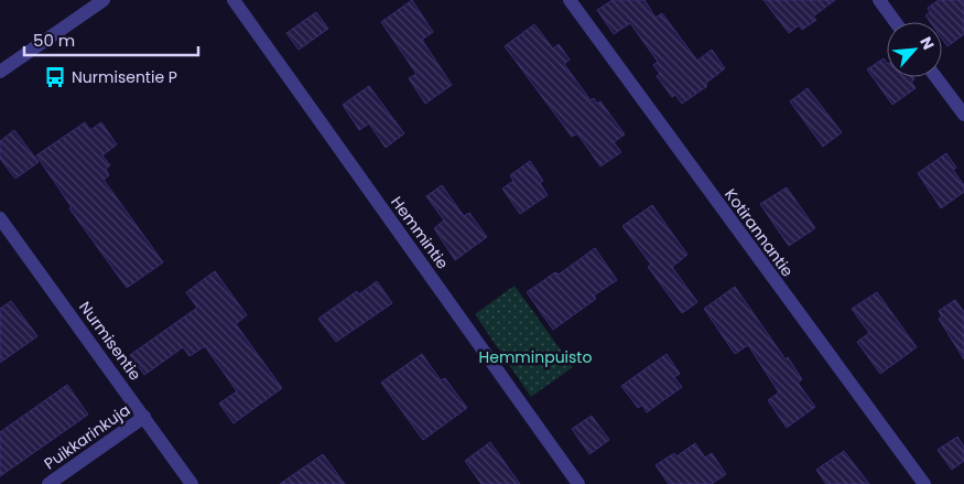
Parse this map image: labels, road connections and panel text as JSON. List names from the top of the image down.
{
  "streets": {
    "street": [
      "Hemmintie",
      "Kotirannantie",
      "Nurmisentie",
      "Puikkarinkuja"
    ]
  },
  "crossings": [
    ["Nurmisentie", "Puikkarinkuja"]
  ],
  "parks": ["Hemminpuisto"],
  "places": {
    "bus stop": ["Nurmisentie P"]
  },
  "scale_bar": "50 m",
  "north": "top right"
}
